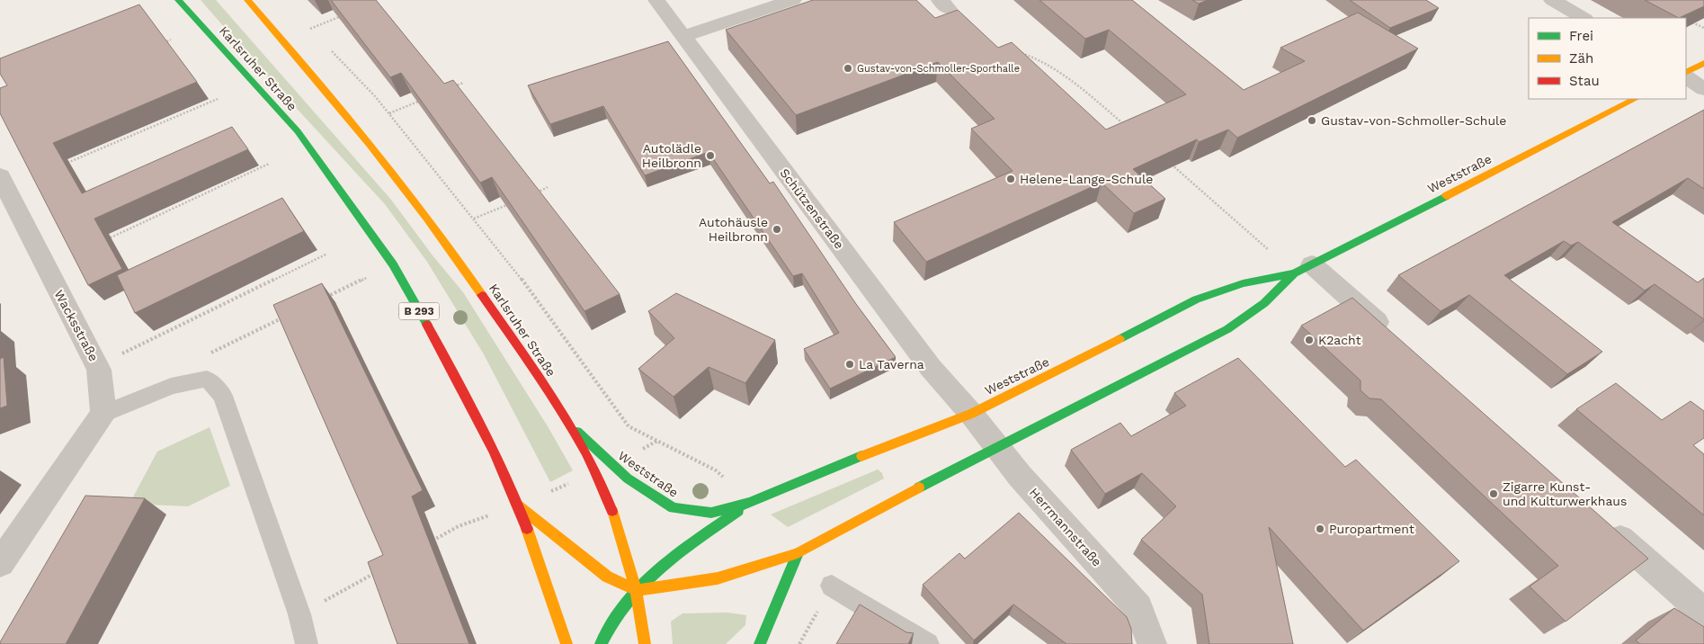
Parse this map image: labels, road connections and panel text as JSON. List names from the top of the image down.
{
  "streets": {
    "street": [
      "Karlsruher Straße",
      "Weststraße",
      "Schützenstraße",
      "B 293",
      "Wacksstraße",
      "Herrmannstraße"
    ]
  },
  "crossings": [
    ["Karlsruher Straße", "Weststraße"],
    ["Weststraße", "Schützenstraße"],
    ["Weststraße", "Herrmannstraße"],
    ["Schützenstraße", "Herrmannstraße"]
  ],
  "places": [
    "Gustav-von-Schmoller-Sporthalle",
    "Gustav-von-Schmoller-Schule",
    "Autolädle Heilbronn",
    "Helene-Lange-Schule",
    "Autohäusle Heilbronn",
    "K2acht",
    "La Taverna",
    "Zigarre Kunst- und Kulturwerkhaus",
    "Puropartment"
  ],
  "legend": ["Frei", "Zäh", "Stau"]
}
